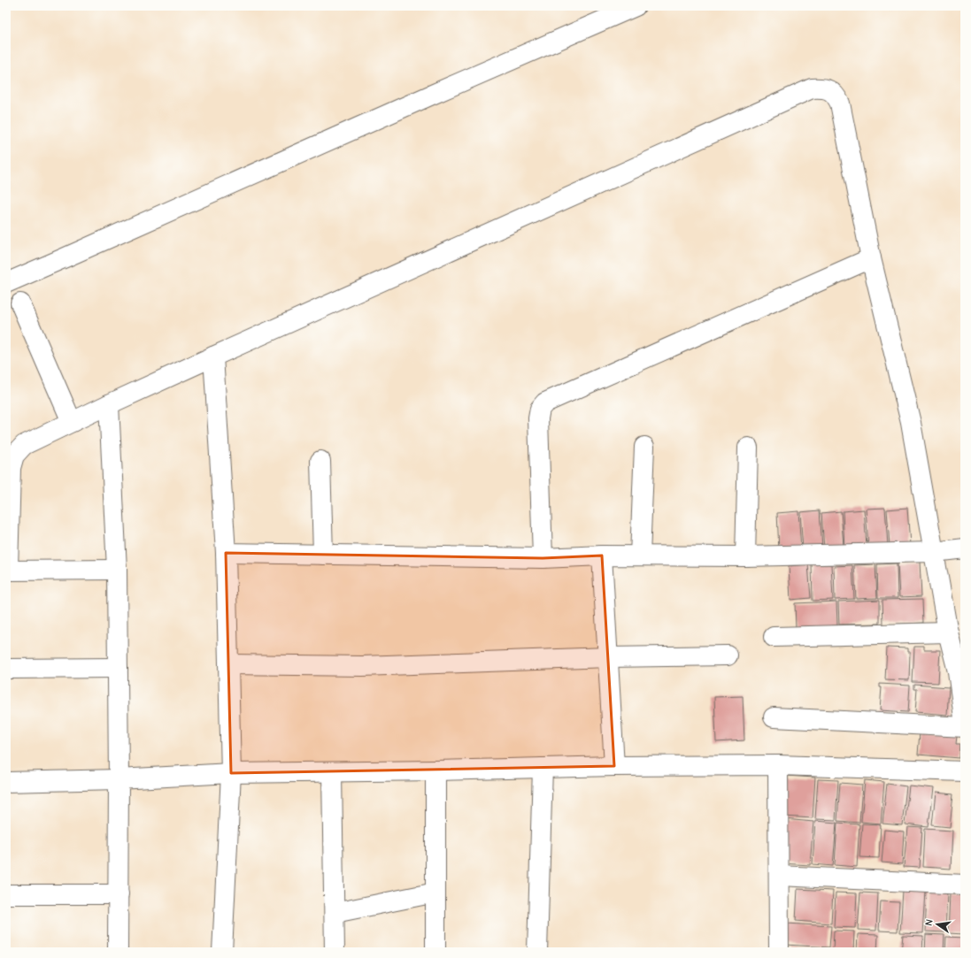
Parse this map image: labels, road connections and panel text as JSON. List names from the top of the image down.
{
  "north": "left"
}
